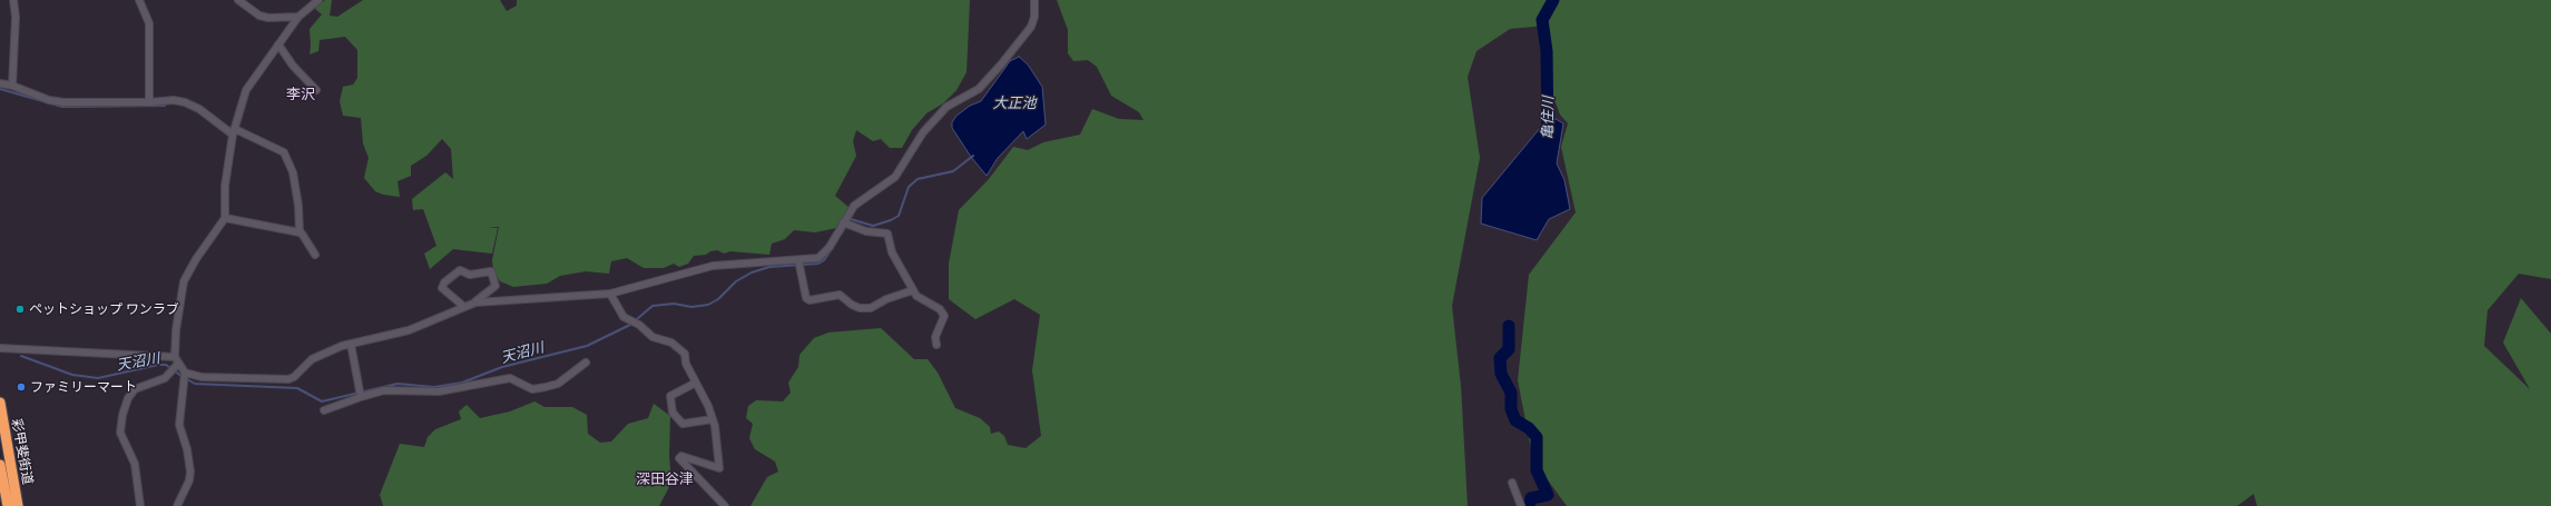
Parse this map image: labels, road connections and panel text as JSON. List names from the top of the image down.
{
  "streets": {
    "highway": ["彩甲斐街道"]
  },
  "districts": ["李沢", "深田谷津"],
  "water": ["大正池", "亀住川", "天沼川"],
  "places": ["ペットショップ ワンラブ", "ファミリーマート"]
}
